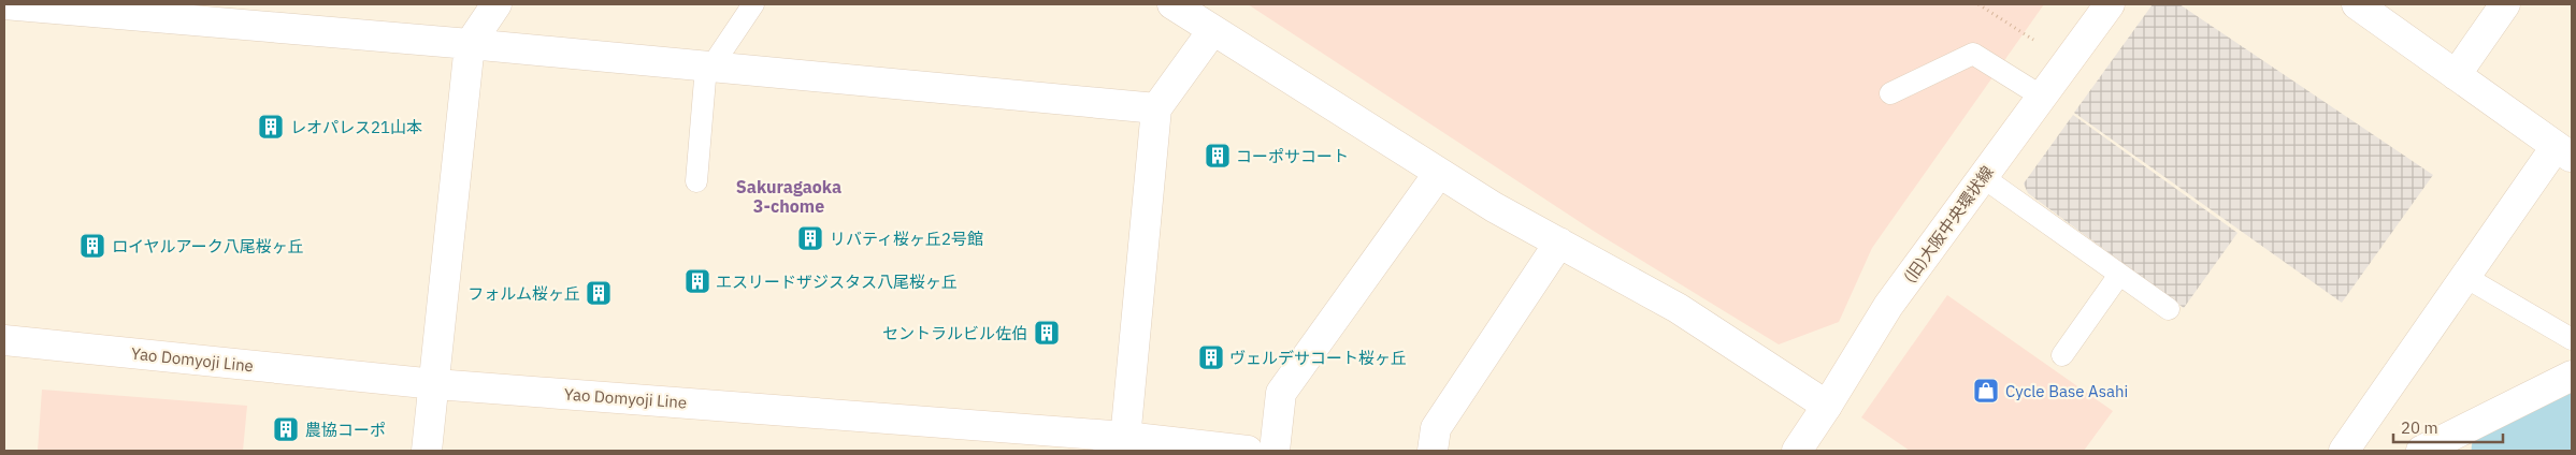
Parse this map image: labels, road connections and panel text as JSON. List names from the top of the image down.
{
  "streets": {
    "street": ["(旧)大阪中央環状線", "Yao Domyoji Line"]
  },
  "districts": ["Sakuragaoka 3-chome"],
  "places": {
    "building": [
      "レオパレス21山本",
      "コーポサコート",
      "リバティ桜ヶ丘2号館",
      "ロイヤルアーク八尾桜ヶ丘",
      "エスリードザジスタス八尾桜ヶ丘",
      "フォルム桜ヶ丘",
      "セントラルビル佐伯",
      "ヴェルデサコート桜ヶ丘",
      "農協コーポ"
    ],
    "shop": ["Cycle Base Asahi"]
  },
  "scale_bar": "20 m"
}
